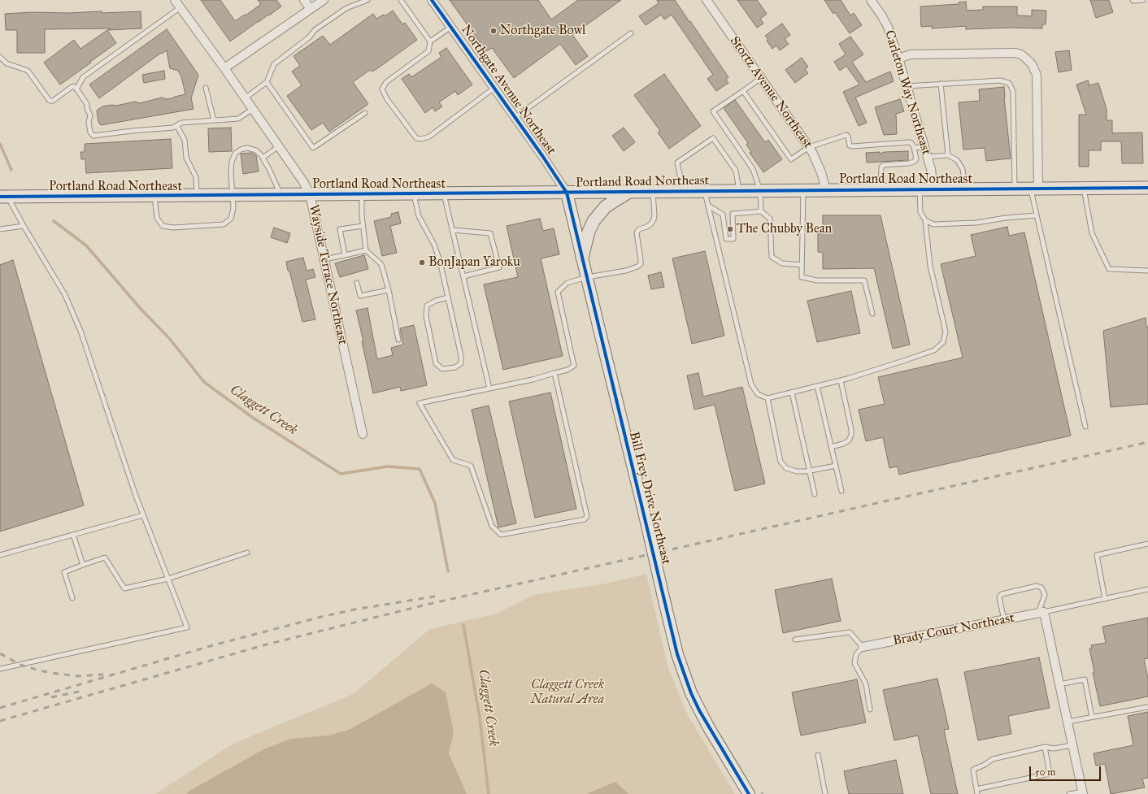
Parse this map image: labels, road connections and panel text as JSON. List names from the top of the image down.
{
  "streets": {
    "main road": ["Portland Road Northeast"],
    "street": [
      "Northgate Avenue Northeast",
      "Stortz Avenue Northeast",
      "Carleton Way Northeast",
      "Wayside Terrace Northeast",
      "Bill Frey Drive Northeast",
      "Brady Court Northeast"
    ]
  },
  "crossings": [
    ["Northgate Avenue Northeast", "Portland Road Northeast"],
    ["Northgate Avenue Northeast", "Bill Frey Drive Northeast"],
    ["Stortz Avenue Northeast", "Portland Road Northeast"],
    ["Carleton Way Northeast", "Portland Road Northeast"],
    ["Portland Road Northeast", "Wayside Terrace Northeast"],
    ["Portland Road Northeast", "Bill Frey Drive Northeast"]
  ],
  "water": ["Claggett Creek"],
  "parks": ["Claggett Creek Natural Area"],
  "places": ["Northgate Bowl", "The Chubby Bean", "BonJapan Yaroku"],
  "scale_bar": "50 m"
}
